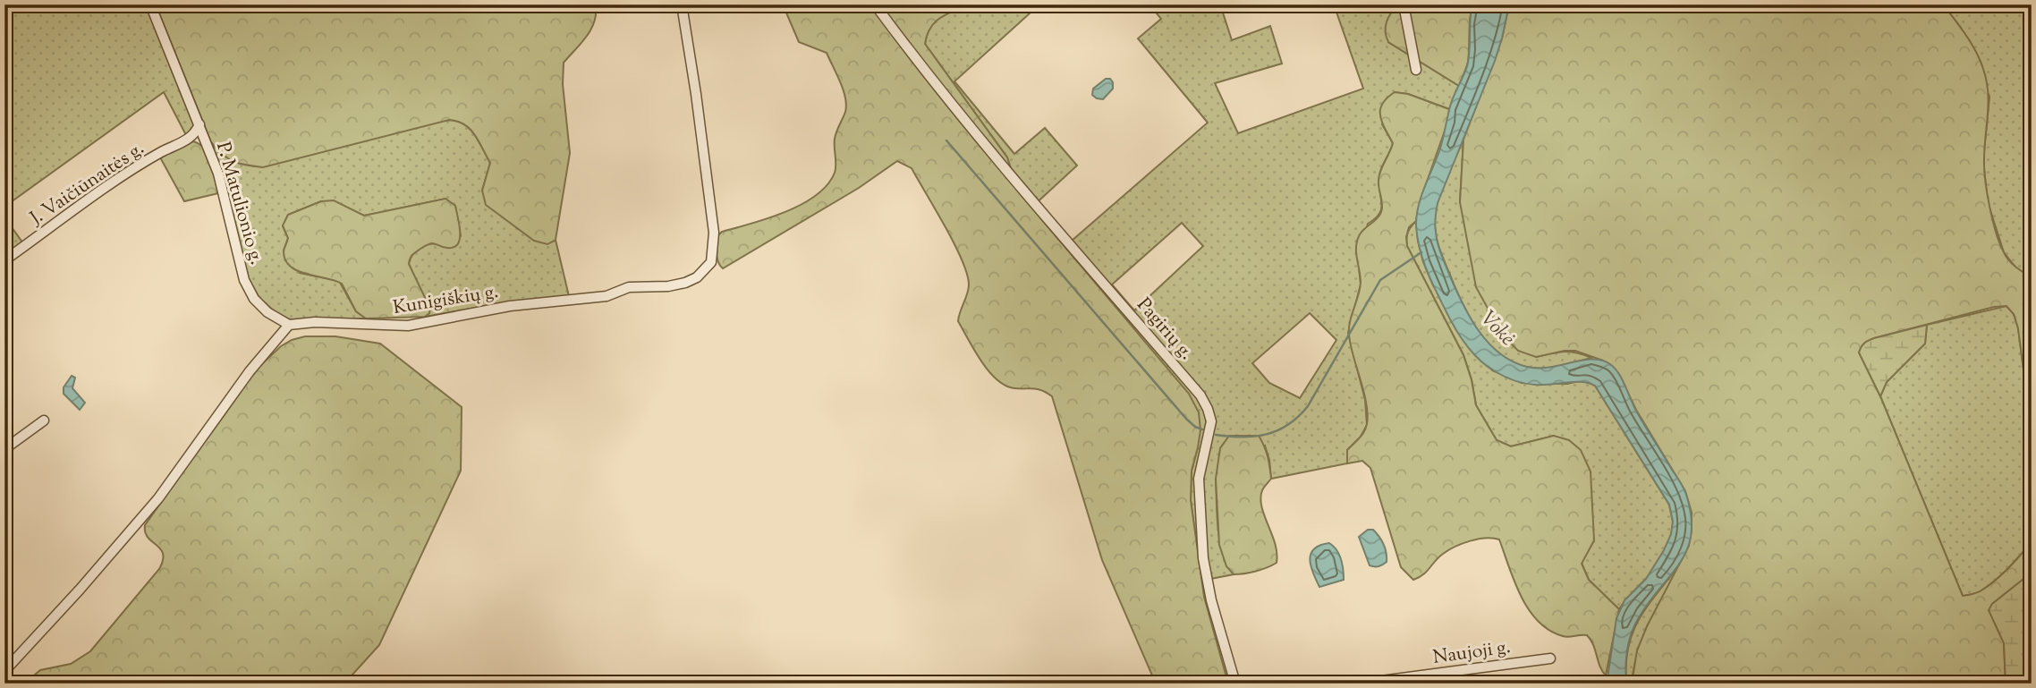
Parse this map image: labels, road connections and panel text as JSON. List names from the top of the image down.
{
  "streets": {
    "street": [
      "J. Vaičiūnaitės g.",
      "P. Matulionio g.",
      "Kunigiškių g.",
      "Pagirių g.",
      "Naujoji g."
    ]
  },
  "crossings": [
    ["J. Vaičiūnaitės g.", "P. Matulionio g."],
    ["P. Matulionio g.", "Kunigiškių g."]
  ],
  "water": ["Vokė"]
}
